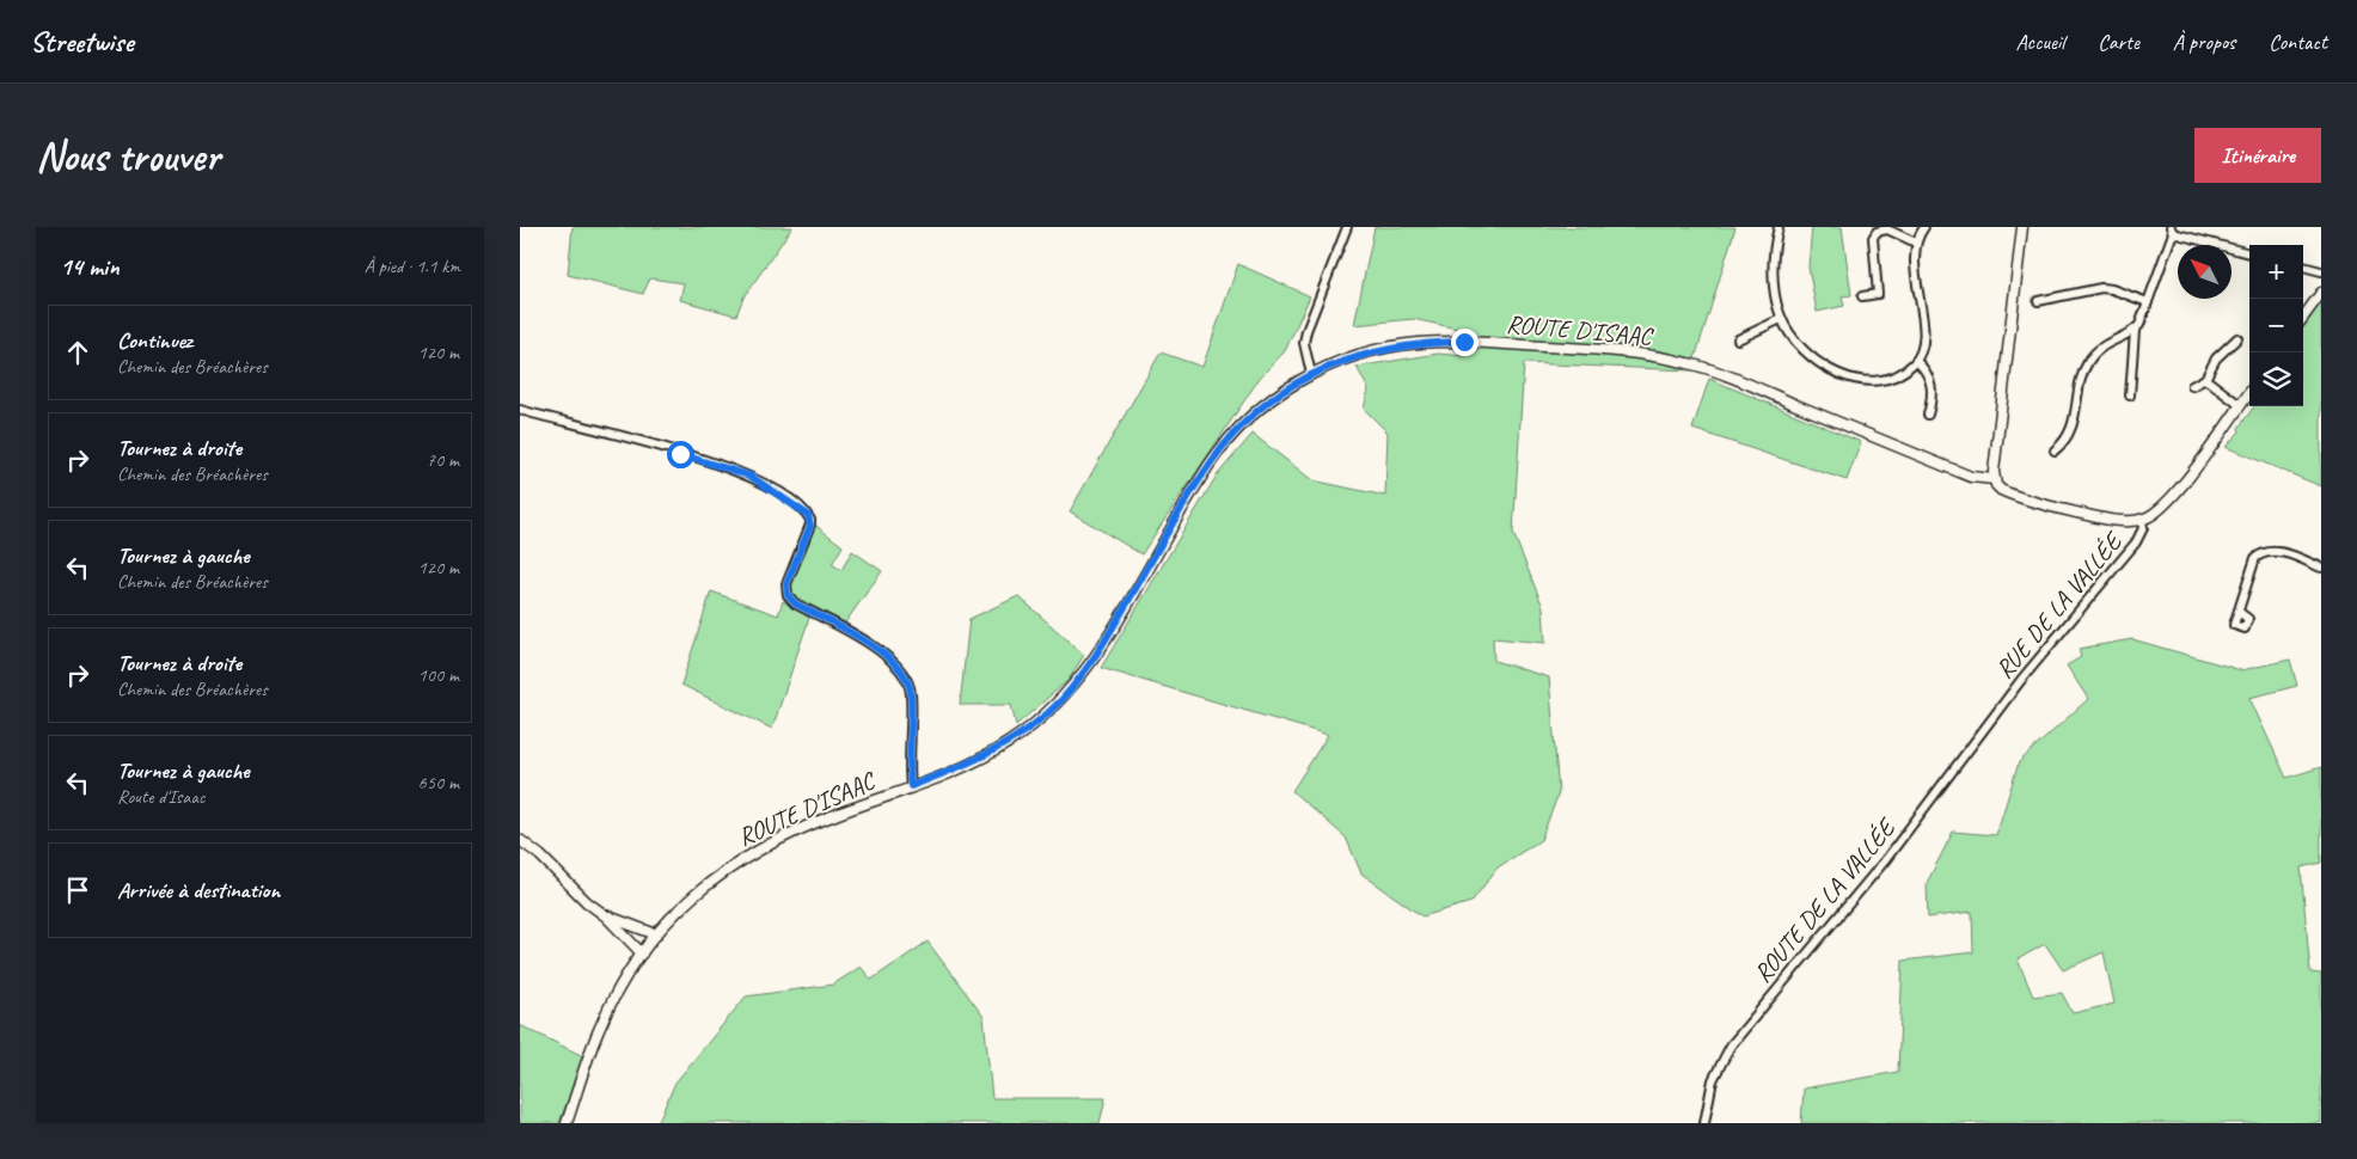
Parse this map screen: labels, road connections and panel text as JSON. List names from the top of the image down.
{
  "streets": {
    "street": ["ROUTE D'ISAAC", "RUE DE LA VALLÉE", "ROUTE DE LA VALLÉE"]
  },
  "crossings": [
    ["RUE DE LA VALLÉE", "ROUTE DE LA VALLÉE"]
  ],
  "north": "top left",
  "page": {
    "header": "Streetwise",
    "nav": [
      "Accueil",
      "Carte",
      "À propos",
      "Contact"
    ],
    "buttons": "Itinéraire",
    "title": "Nous trouver",
    "heading": ["14 min", "À pied · 1.1 km"],
    "map_buttons": ["+", "−"],
    "list": [
      ["Continuez", "Chemin des Bréachères", "120 m"],
      ["Tournez à droite", "Chemin des Bréachères", "70 m"],
      ["Tournez à gauche", "Chemin des Bréachères", "120 m"],
      ["Tournez à droite", "Chemin des Bréachères", "100 m"],
      ["Tournez à gauche", "Route d'Isaac", "650 m"],
      "Arrivée à destination"
    ]
  }
}
